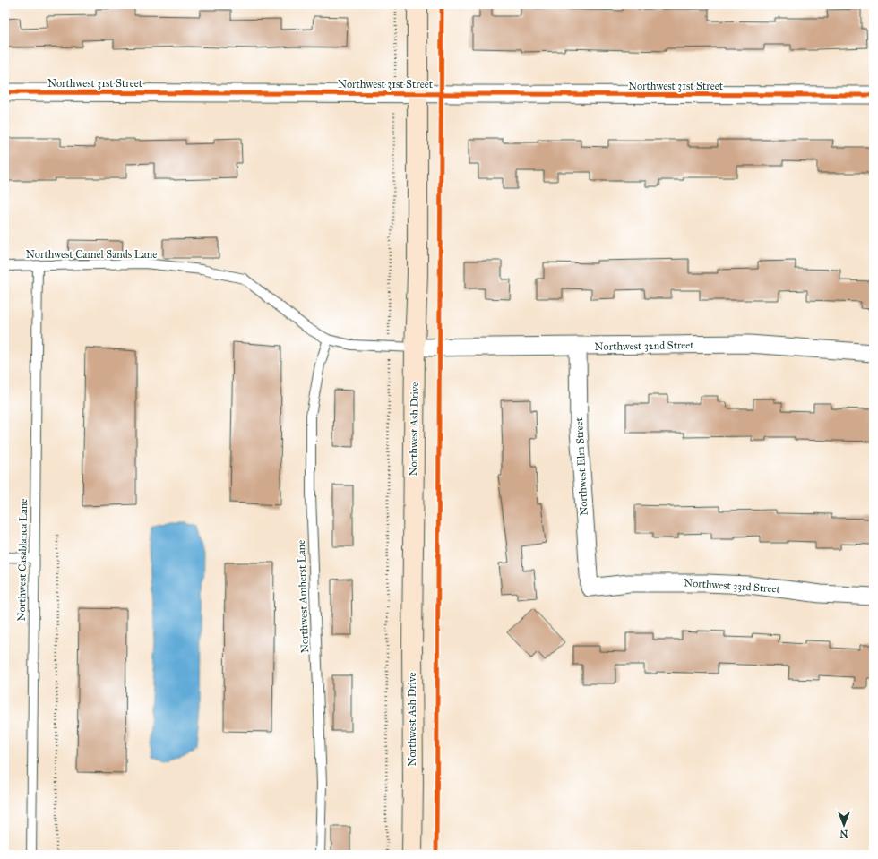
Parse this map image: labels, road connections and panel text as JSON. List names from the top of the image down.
{
  "streets": {
    "street": [
      "Northwest 31st Street",
      "Northwest 32nd Street",
      "Northwest Ash Drive",
      "Northwest Elm Street",
      "Northwest 33rd Street"
    ],
    "lane": ["Northwest Camel Sands Lane", "Northwest Casablanca Lane", "Northwest Amherst Lane"]
  },
  "crossings": [
    ["Northwest 31st Street", "Northwest Ash Drive"],
    ["Northwest Camel Sands Lane", "Northwest 32nd Street"],
    ["Northwest Camel Sands Lane", "Northwest Ash Drive"],
    ["Northwest Camel Sands Lane", "Northwest Casablanca Lane"],
    ["Northwest Camel Sands Lane", "Northwest Amherst Lane"],
    ["Northwest 32nd Street", "Northwest Ash Drive"],
    ["Northwest 32nd Street", "Northwest Elm Street"],
    ["Northwest Elm Street", "Northwest 33rd Street"]
  ],
  "north": "bottom"
}
